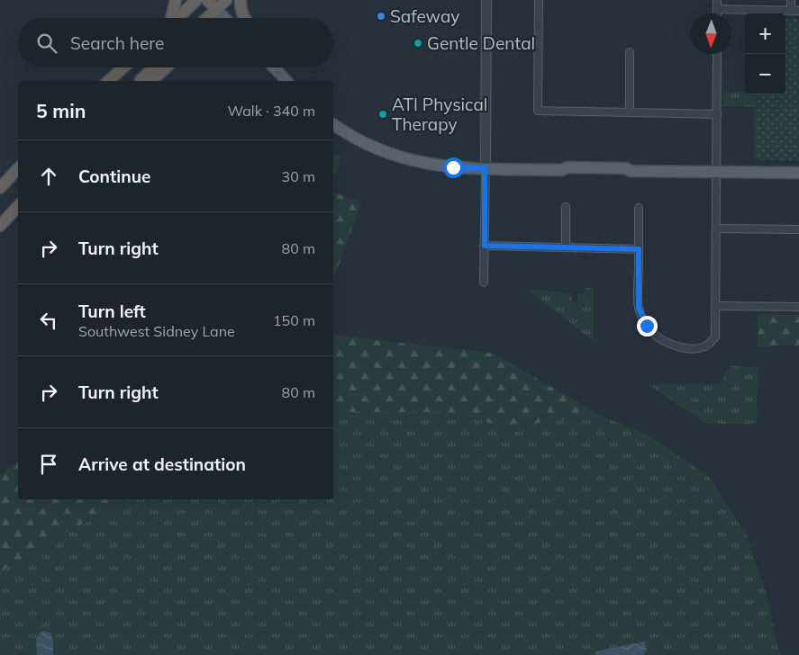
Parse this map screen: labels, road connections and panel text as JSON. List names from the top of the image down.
{
  "places": ["Safeway", "Gentle Dental", "ATI Physical Therapy"],
  "north": "bottom",
  "page": {
    "map_buttons": ["+", "−"],
    "search": "Search here",
    "heading": ["5 min", "Walk · 340 m"],
    "list": [
      ["Continue", "30 m"],
      ["Turn right", "80 m"],
      ["Turn left", "Southwest Sidney Lane", "150 m"],
      ["Turn right", "80 m"],
      "Arrive at destination"
    ]
  }
}
